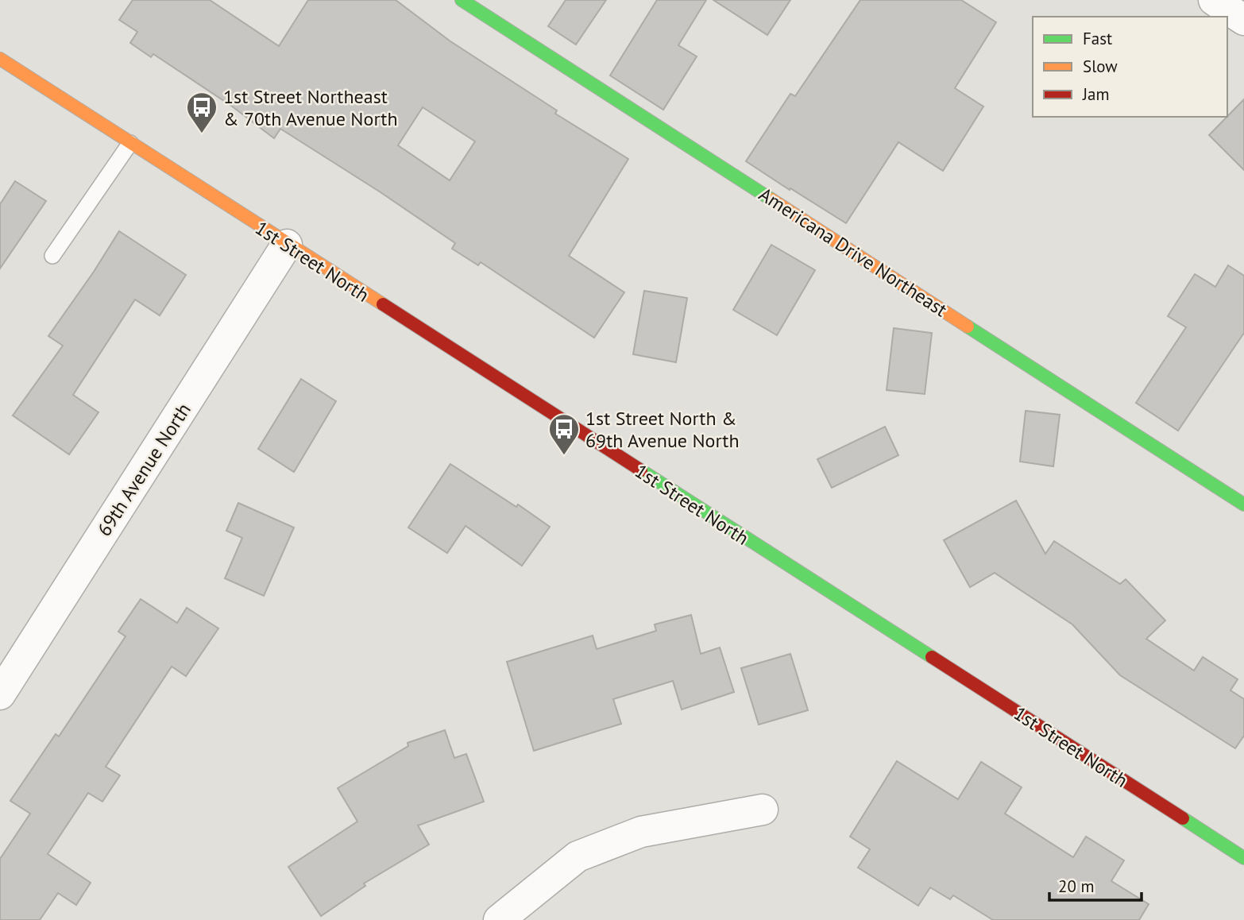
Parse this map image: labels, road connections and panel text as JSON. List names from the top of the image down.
{
  "streets": {
    "street": ["Americana Drive Northeast", "1st Street North", "69th Avenue North"]
  },
  "crossings": [
    ["1st Street North", "69th Avenue North"]
  ],
  "places": {
    "bus stop": ["1st Street Northeast & 70th Avenue North", "1st Street North & 69th Avenue North"]
  },
  "legend": ["Fast", "Slow", "Jam"],
  "scale_bar": "20 m"
}
